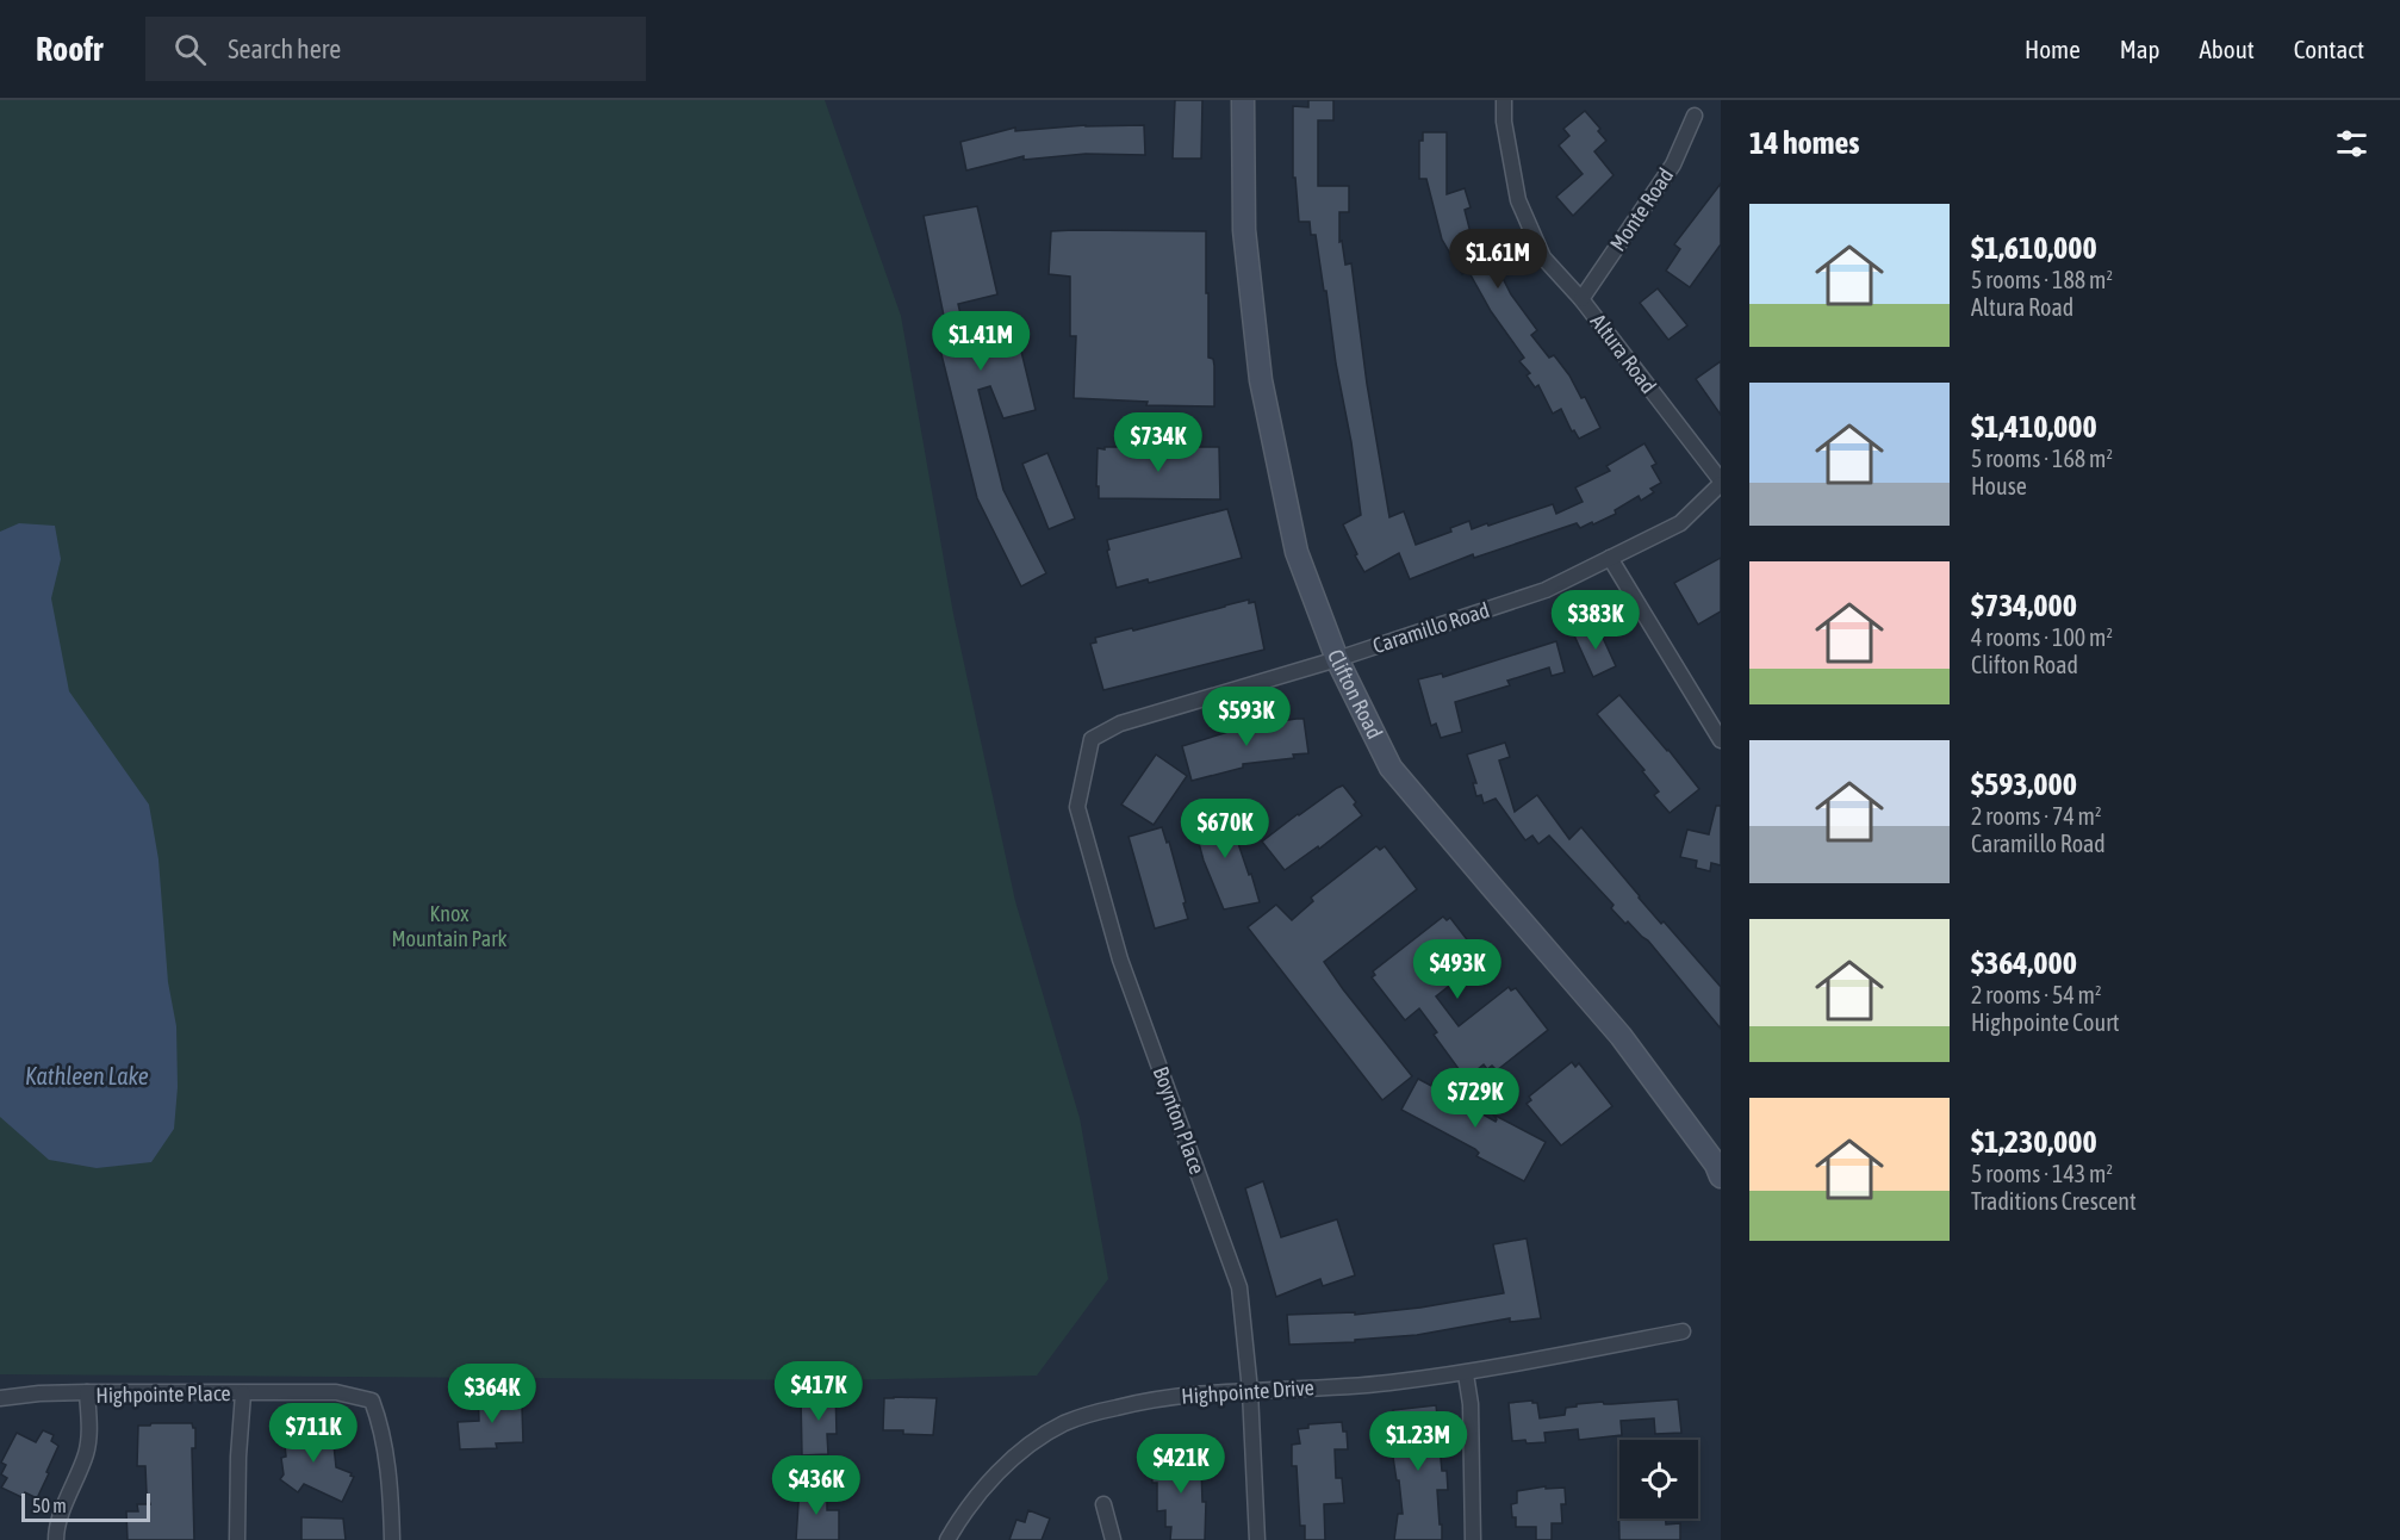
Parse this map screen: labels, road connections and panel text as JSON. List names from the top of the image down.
{
  "streets": {
    "main road": ["Clifton Road"],
    "street": [
      "Monte Road",
      "Altura Road",
      "Caramillo Road",
      "Boynton Place",
      "Highpointe Drive",
      "Highpointe Place"
    ]
  },
  "crossings": [
    ["Monte Road", "Altura Road"],
    ["Altura Road", "Caramillo Road"],
    ["Caramillo Road", "Clifton Road"],
    ["Caramillo Road", "Boynton Place"],
    ["Boynton Place", "Highpointe Drive"]
  ],
  "water": ["Kathleen Lake"],
  "parks": ["Knox Mountain Park"],
  "scale_bar": "50 m",
  "page": {
    "header": "Roofr",
    "search": "Search here",
    "nav": [
      "Home",
      "Map",
      "About",
      "Contact"
    ],
    "heading": "14 homes",
    "list": [
      {
        "name": "$1,610,000",
        "note": "5 rooms · 188 m² · Altura Road"
      },
      {
        "name": "$1,410,000",
        "note": "5 rooms · 168 m² · House"
      },
      {
        "name": "$734,000",
        "note": "4 rooms · 100 m² · Clifton Road"
      },
      {
        "name": "$593,000",
        "note": "2 rooms · 74 m² · Caramillo Road"
      },
      {
        "name": "$364,000",
        "note": "2 rooms · 54 m² · Highpointe Court"
      },
      {
        "name": "$1,230,000",
        "note": "5 rooms · 143 m² · Traditions Crescent"
      }
    ],
    "price": [
      "$1.61M",
      "$1.41M",
      "$734K",
      "$383K",
      "$593K",
      "$670K",
      "$493K",
      "$729K",
      "$417K",
      "$364K",
      "$711K",
      "$1.23M",
      "$421K",
      "$436K"
    ],
    "scale": "50 m"
  }
}
